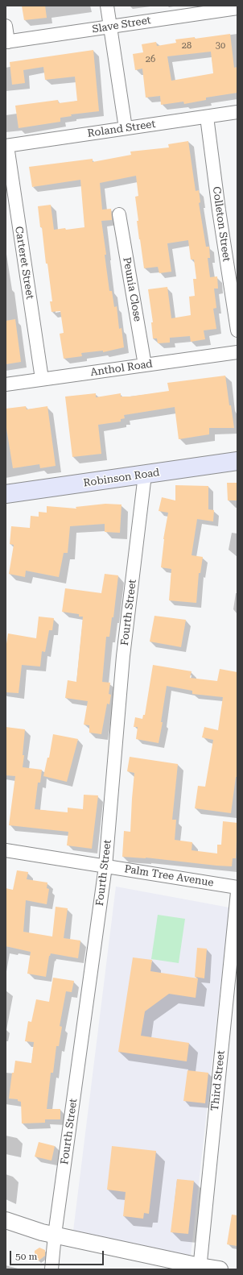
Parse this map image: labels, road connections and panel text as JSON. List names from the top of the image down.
{
  "streets": {
    "main road": ["Robinson Road"],
    "street": [
      "Slave Street",
      "Roland Street",
      "Colleton Street",
      "Carteret Street",
      "Peunia Close",
      "Anthol Road",
      "Fourth Street",
      "Palm Tree Avenue",
      "Third Street"
    ]
  },
  "crossings": [
    ["Roland Street", "Colleton Street"],
    ["Roland Street", "Carteret Street"],
    ["Carteret Street", "Anthol Road"],
    ["Peunia Close", "Anthol Road"],
    ["Robinson Road", "Fourth Street"],
    ["Fourth Street", "Palm Tree Avenue"]
  ],
  "house_numbers": ["28", "30", "26"],
  "scale_bar": "50 m"
}
